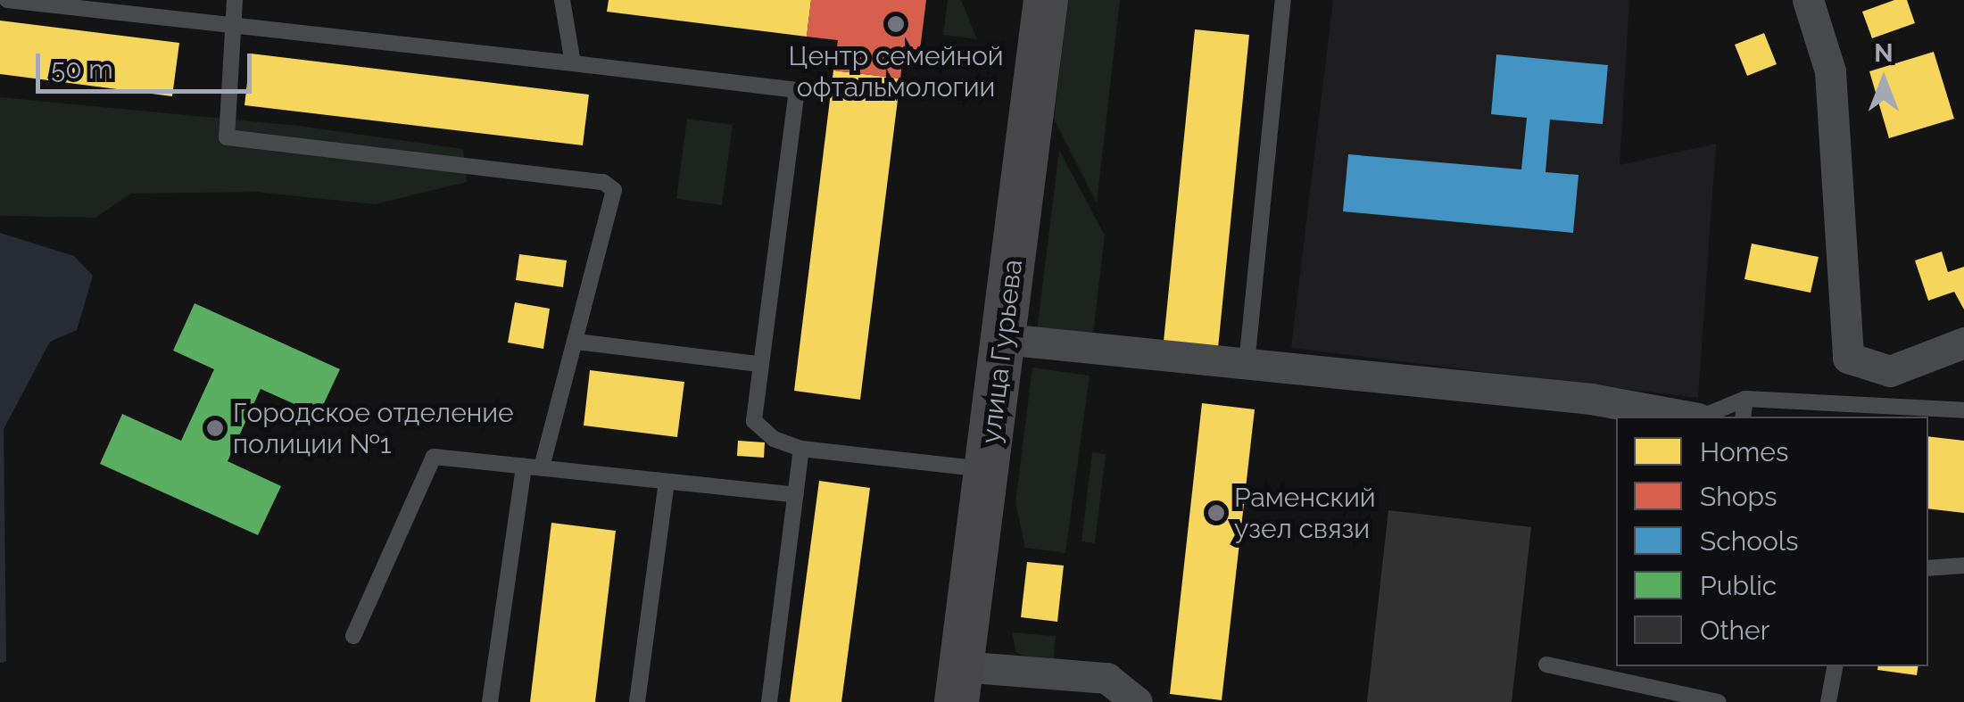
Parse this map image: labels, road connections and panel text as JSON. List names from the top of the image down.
{
  "streets": {
    "main road": ["улица Гурьева"]
  },
  "places": ["Центр семейной офтальмологии", "Городское отделение полиции №1", "Раменский узел связи"],
  "legend": [
    "Homes",
    "Shops",
    "Schools",
    "Public",
    "Other"
  ],
  "scale_bar": "50 m",
  "north": "top"
}
